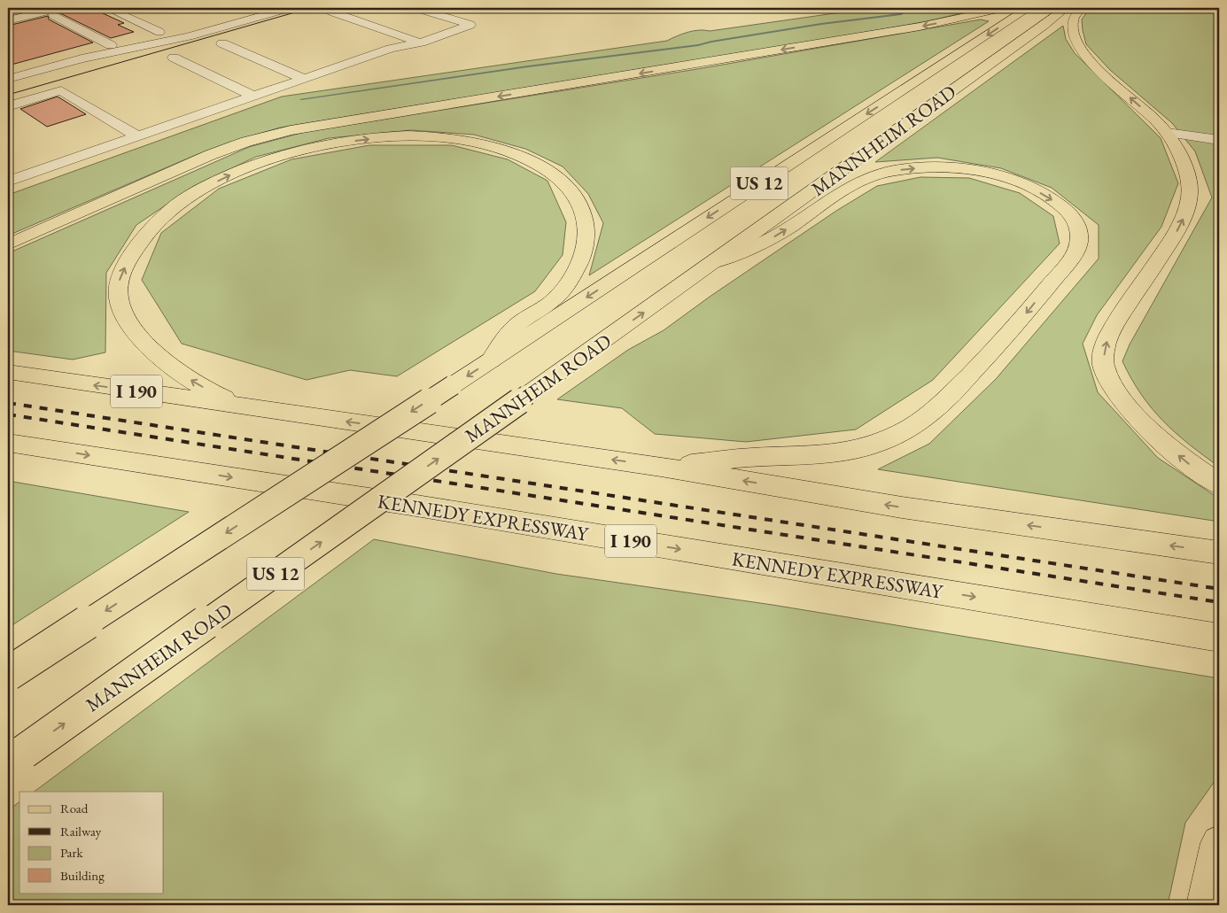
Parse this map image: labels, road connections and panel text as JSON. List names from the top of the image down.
{
  "streets": {
    "main road": [
      "MANNHEIM ROAD",
      "US 12",
      "I 190",
      "KENNEDY EXPRESSWAY"
    ]
  },
  "legend": [
    "Road",
    "Railway",
    "Park",
    "Building"
  ]
}
